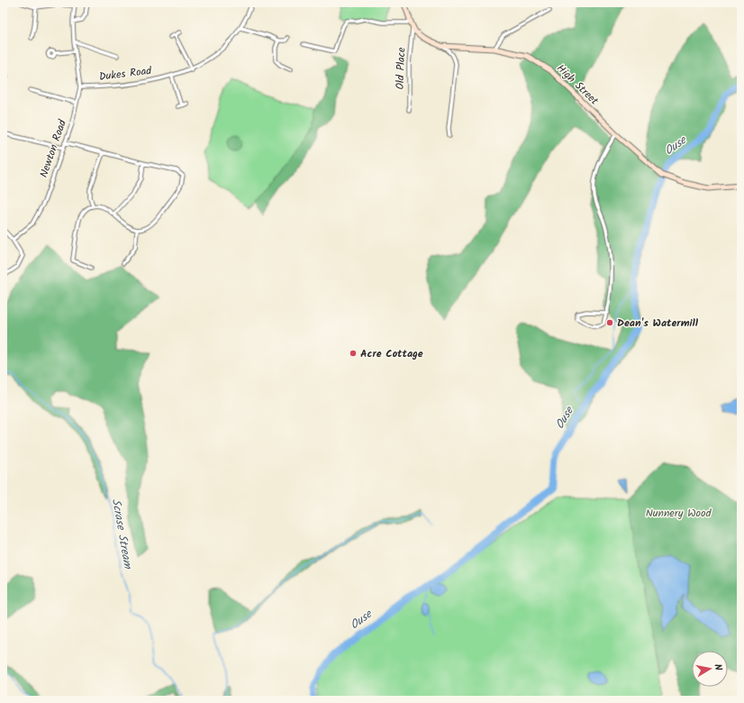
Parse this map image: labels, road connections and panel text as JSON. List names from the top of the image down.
{
  "streets": {
    "main road": ["High Street"],
    "street": ["Old Place", "Dukes Road", "Newton Road"]
  },
  "crossings": [
    ["Old Place", "High Street"],
    ["Dukes Road", "Newton Road"]
  ],
  "water": ["Ouse", "Scrase Stream"],
  "parks": ["Nunnery Wood"],
  "places": ["Dean's Watermill", "Acre Cottage"],
  "north": "right"
}
